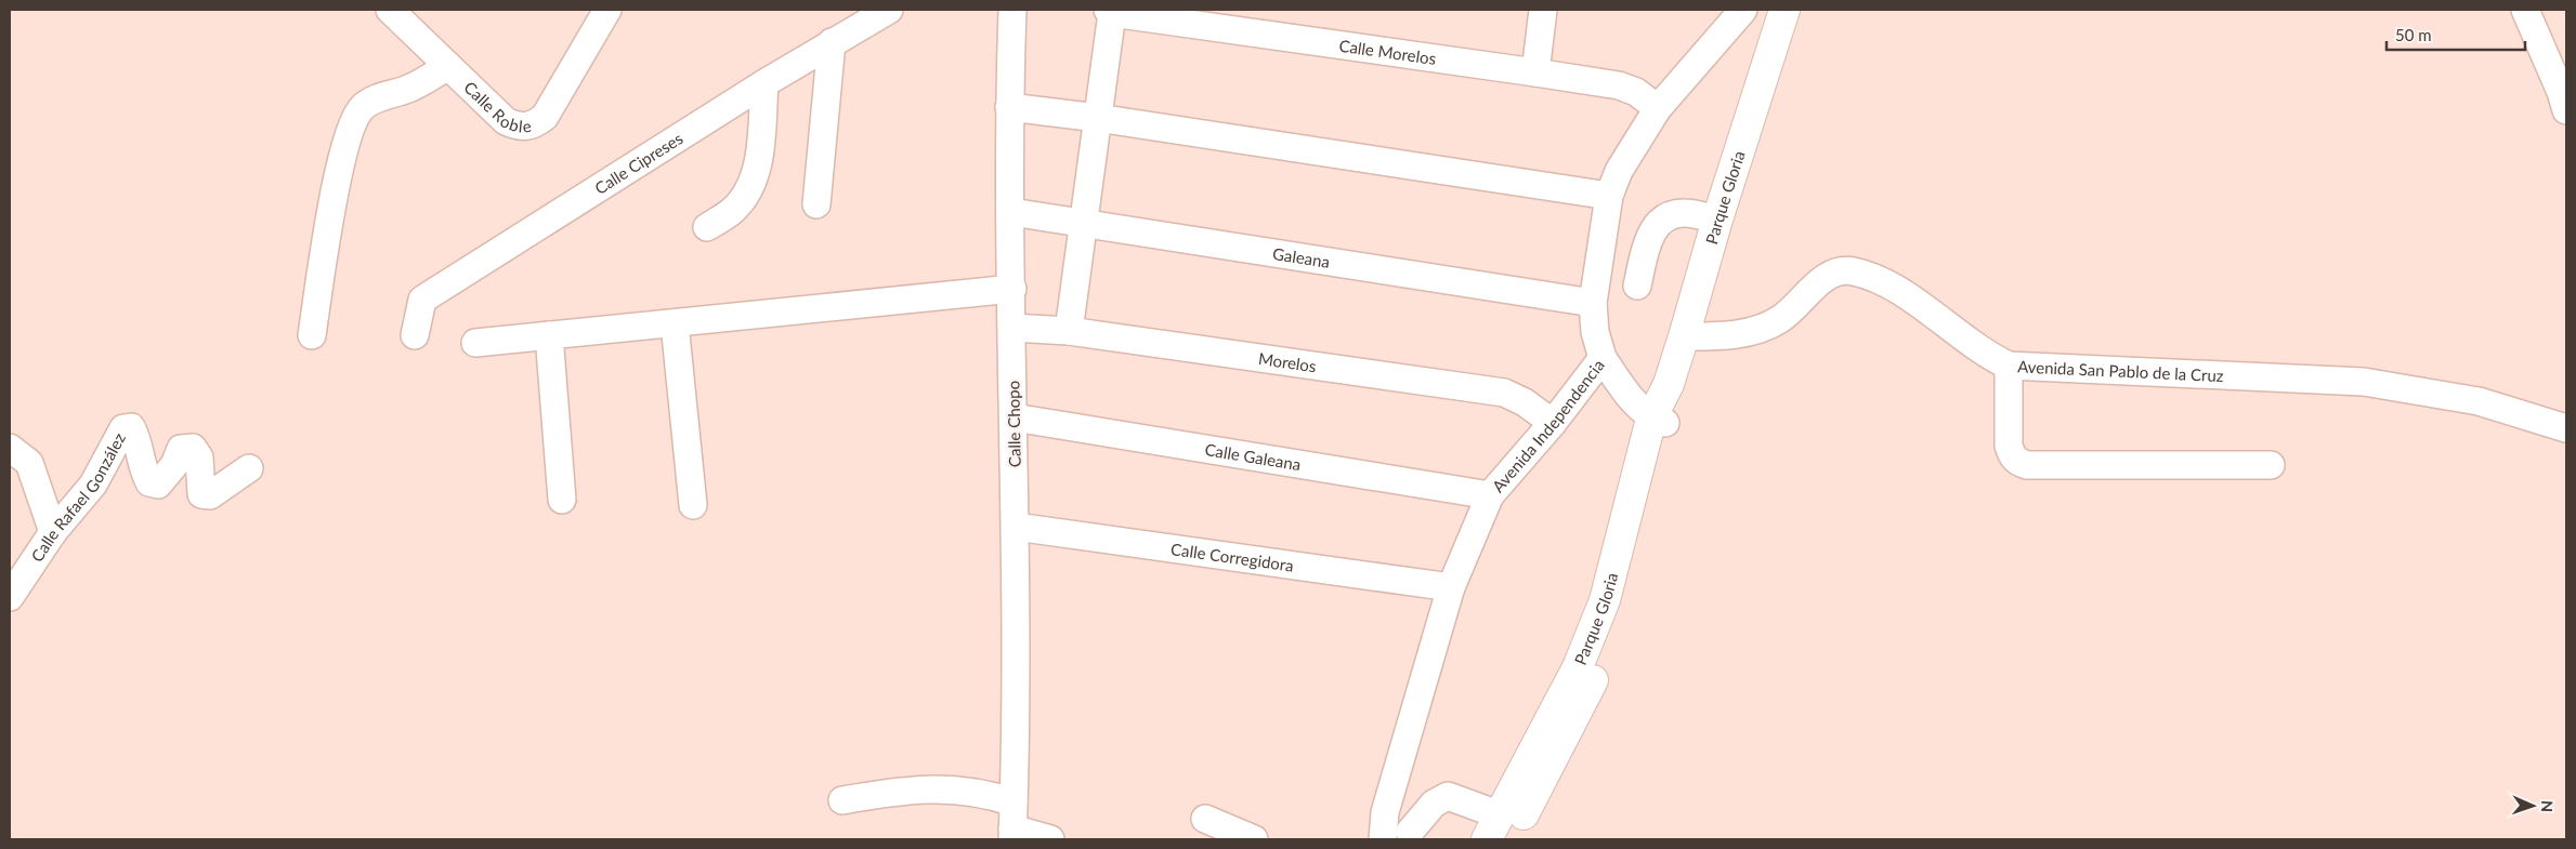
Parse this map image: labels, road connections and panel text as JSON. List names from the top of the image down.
{
  "streets": {
    "main road": ["Parque Gloria"],
    "street": [
      "Calle Morelos",
      "Calle Roble",
      "Calle Cipreses",
      "Galeana",
      "Morelos",
      "Avenida San Pablo de la Cruz",
      "Calle Chopo",
      "Avenida Independencia",
      "Calle Galeana",
      "Calle Rafael González",
      "Calle Corregidora"
    ]
  },
  "crossings": [
    ["Calle Morelos", "Galeana"],
    ["Calle Morelos", "Morelos"],
    ["Calle Morelos", "Avenida Independencia"],
    ["Parque Gloria", "Avenida San Pablo de la Cruz"],
    ["Galeana", "Calle Chopo"],
    ["Galeana", "Avenida Independencia"],
    ["Morelos", "Calle Chopo"],
    ["Morelos", "Avenida Independencia"],
    ["Calle Chopo", "Calle Galeana"],
    ["Calle Chopo", "Calle Corregidora"],
    ["Avenida Independencia", "Calle Galeana"],
    ["Avenida Independencia", "Calle Corregidora"]
  ],
  "scale_bar": "50 m",
  "north": "right"
}
